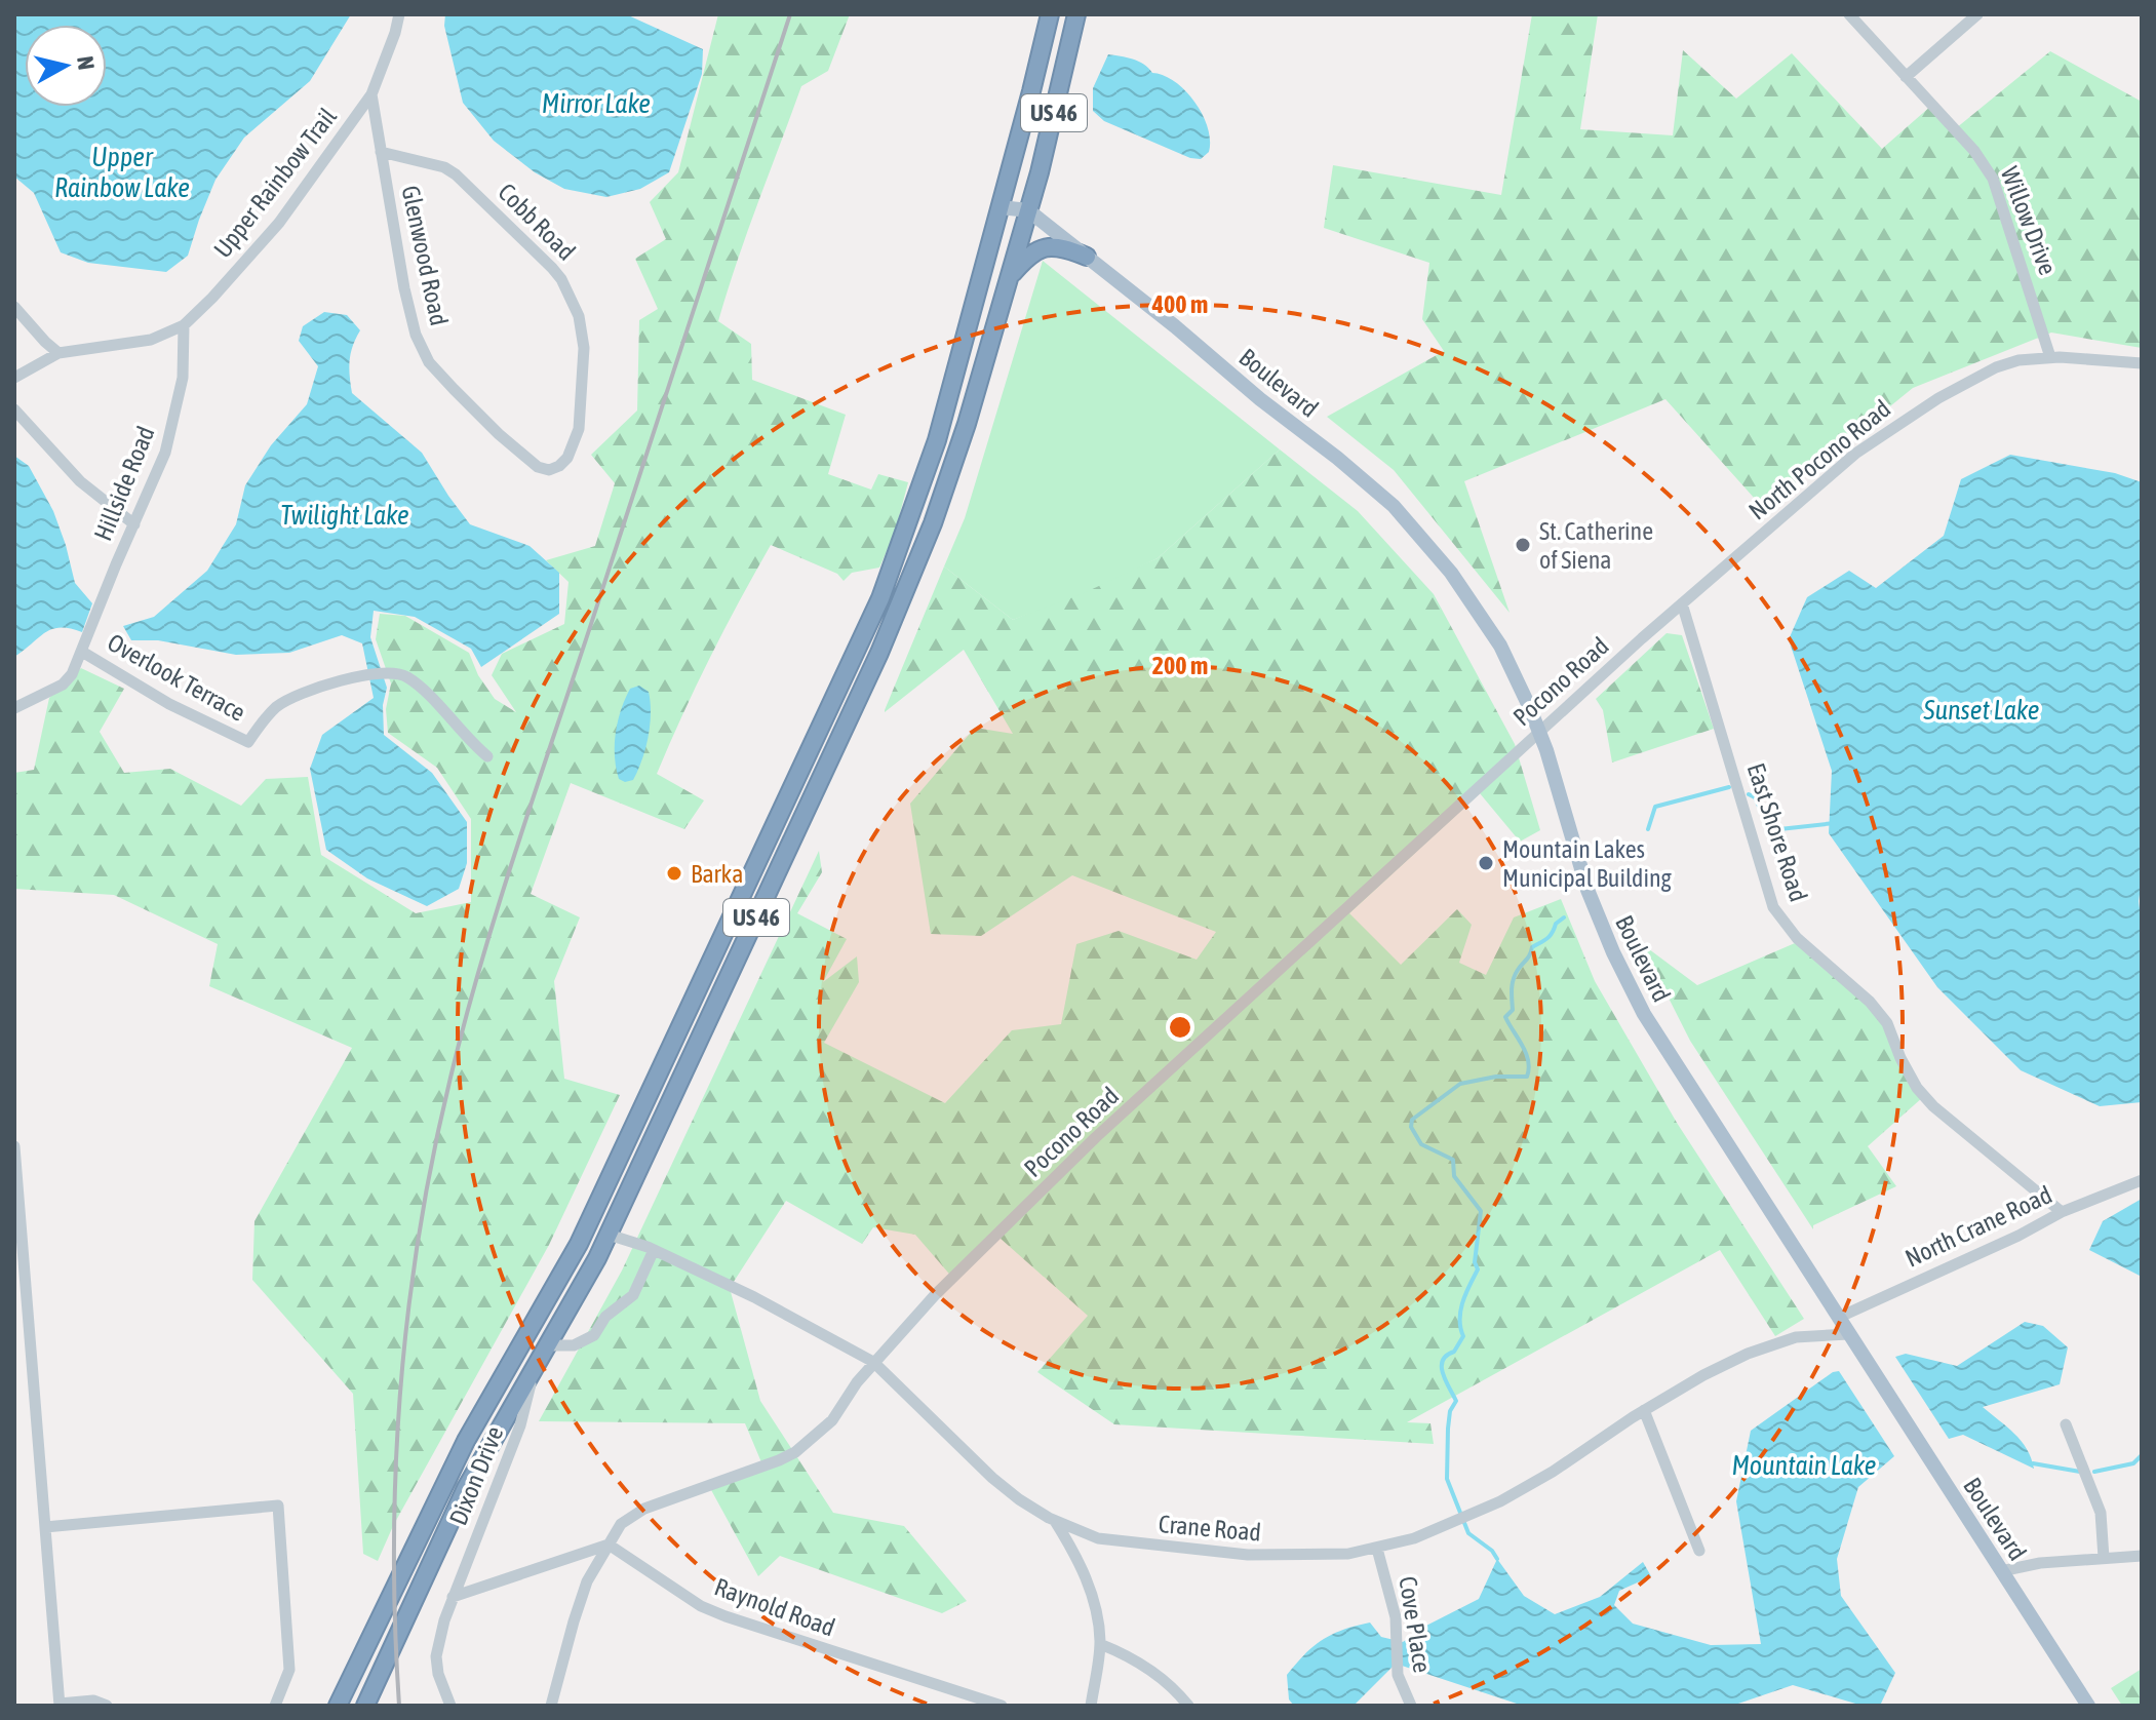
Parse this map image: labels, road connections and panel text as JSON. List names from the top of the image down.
{
  "streets": {
    "highway": ["US 46"],
    "main road": ["Boulevard"],
    "street": [
      "Upper Rainbow Trail",
      "Willow Drive",
      "Cobb Road",
      "Glenwood Road",
      "North Pocono Road",
      "Hillside Road",
      "Overlook Terrace",
      "Pocono Road",
      "East Shore Road",
      "North Crane Road",
      "Dixon Drive",
      "Crane Road",
      "Raynold Road",
      "Cove Place"
    ]
  },
  "crossings": [
    ["US 46", "Boulevard"],
    ["US 46", "Dixon Drive"],
    ["US 46", "Crane Road"],
    ["Upper Rainbow Trail", "Glenwood Road"],
    ["Upper Rainbow Trail", "Hillside Road"],
    ["Willow Drive", "North Pocono Road"],
    ["Cobb Road", "Glenwood Road"],
    ["Boulevard", "Pocono Road"],
    ["Boulevard", "North Crane Road"],
    ["Boulevard", "Crane Road"],
    ["North Pocono Road", "Pocono Road"],
    ["North Pocono Road", "East Shore Road"],
    ["Hillside Road", "Overlook Terrace"],
    ["Pocono Road", "East Shore Road"],
    ["Pocono Road", "Crane Road"],
    ["Pocono Road", "Raynold Road"],
    ["East Shore Road", "North Crane Road"],
    ["Crane Road", "Cove Place"]
  ],
  "water": [
    "Mirror Lake",
    "Upper Rainbow Lake",
    "Twilight Lake",
    "Sunset Lake",
    "Mountain Lake"
  ],
  "places": ["St. Catherine of Siena", "Mountain Lakes Municipal Building", "Barka"],
  "north": "right",
  "rings": ["400 m", "200 m"]
}
